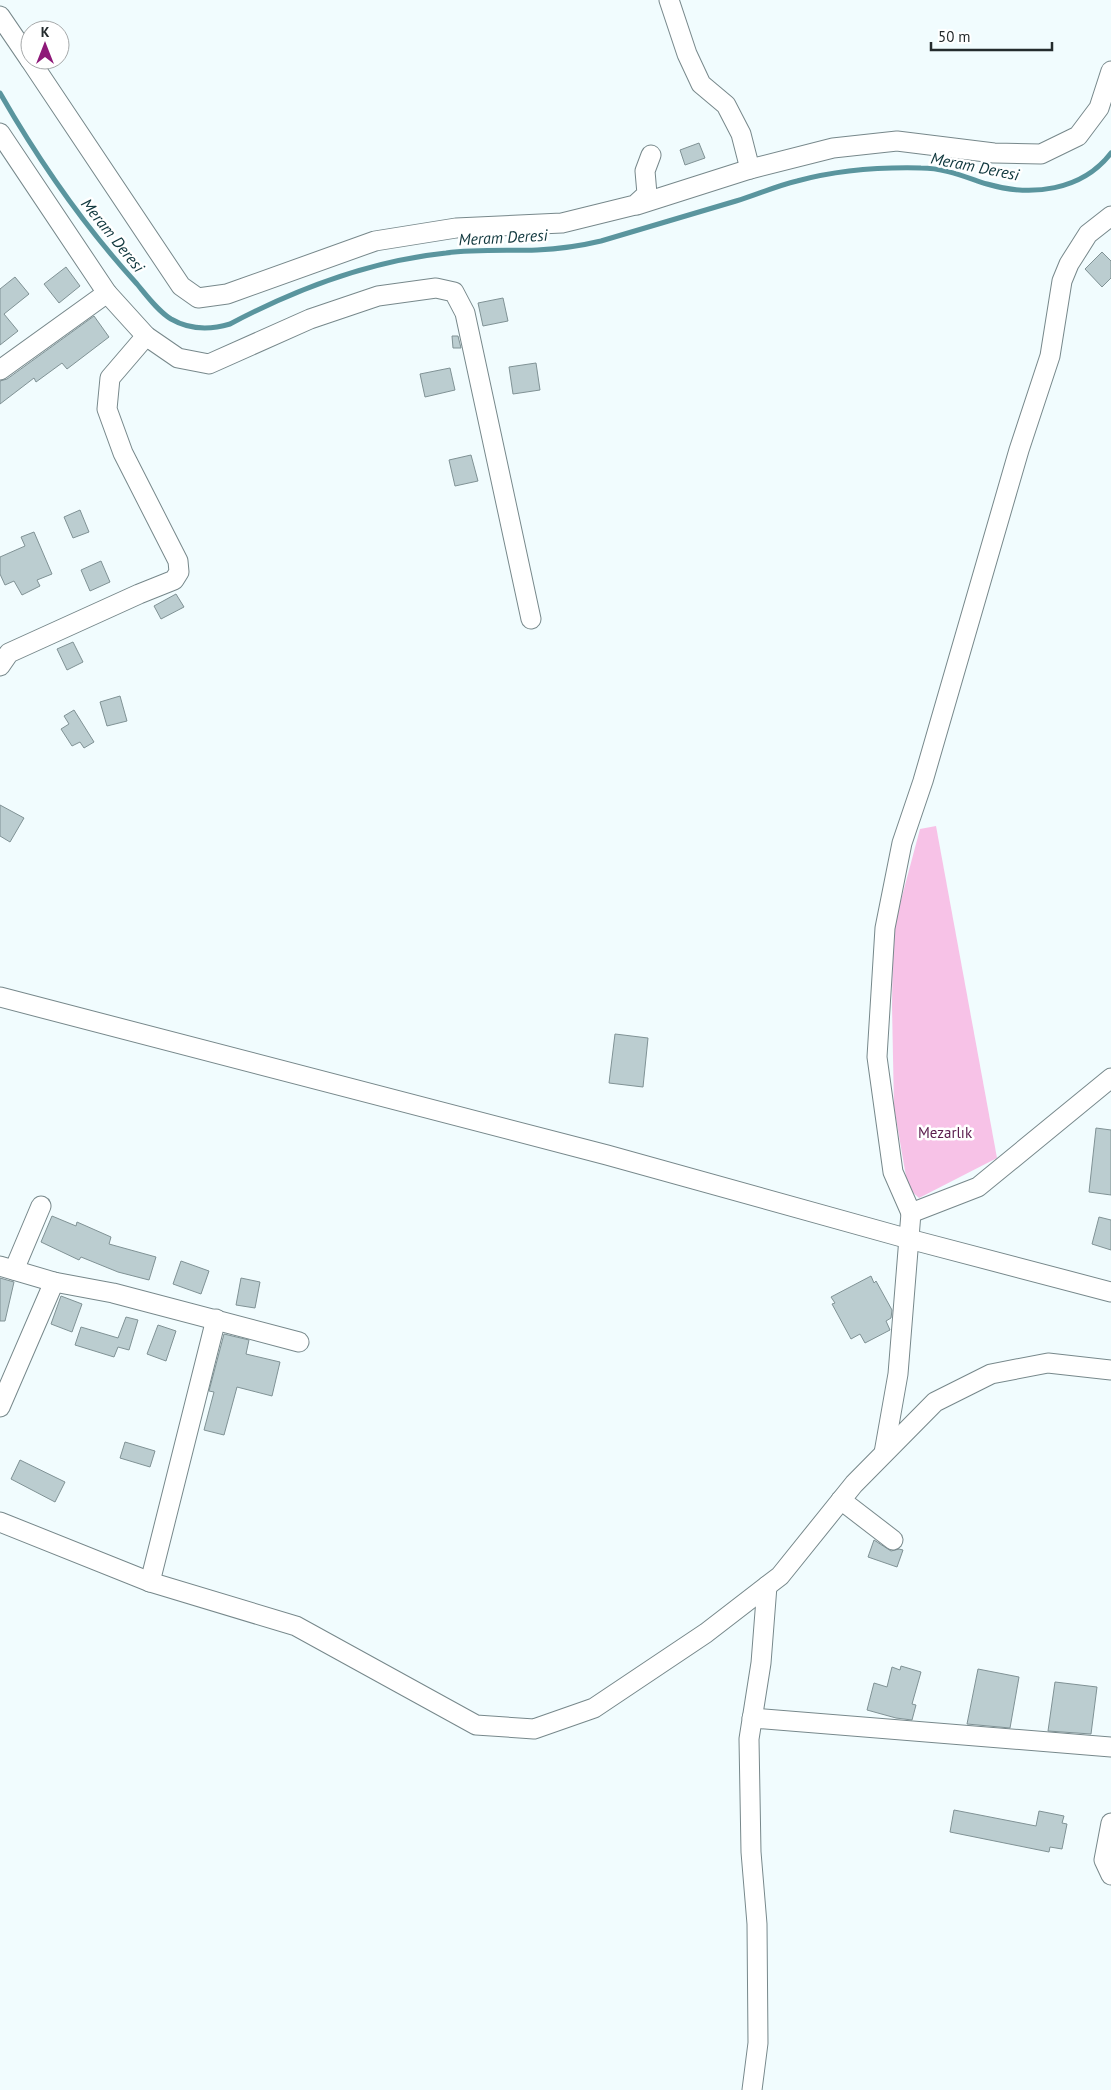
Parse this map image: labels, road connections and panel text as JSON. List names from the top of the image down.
{
  "water": ["Meram Deresi"],
  "parks": ["Mezarlık"],
  "scale_bar": "50 m",
  "north": "top"
}
